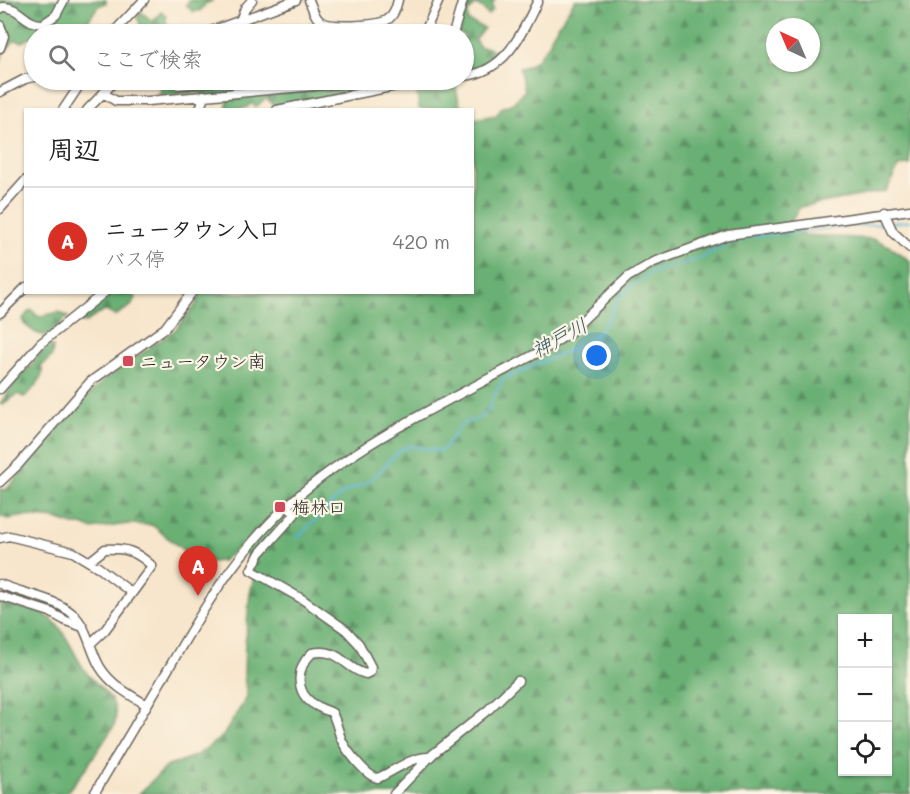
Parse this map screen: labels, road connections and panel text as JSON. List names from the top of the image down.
{
  "water": ["神戸川"],
  "places": {
    "transit": ["ニュータウン南", "梅林口"]
  },
  "north": "top left",
  "page": {
    "search": "ここで検索",
    "heading": "周辺",
    "list": [
      {
        "mark": "A",
        "name": "ニュータウン入口",
        "note": "バス停",
        "value": "420 m"
      }
    ],
    "pins": "A",
    "map_buttons": ["+", "−"]
  }
}
